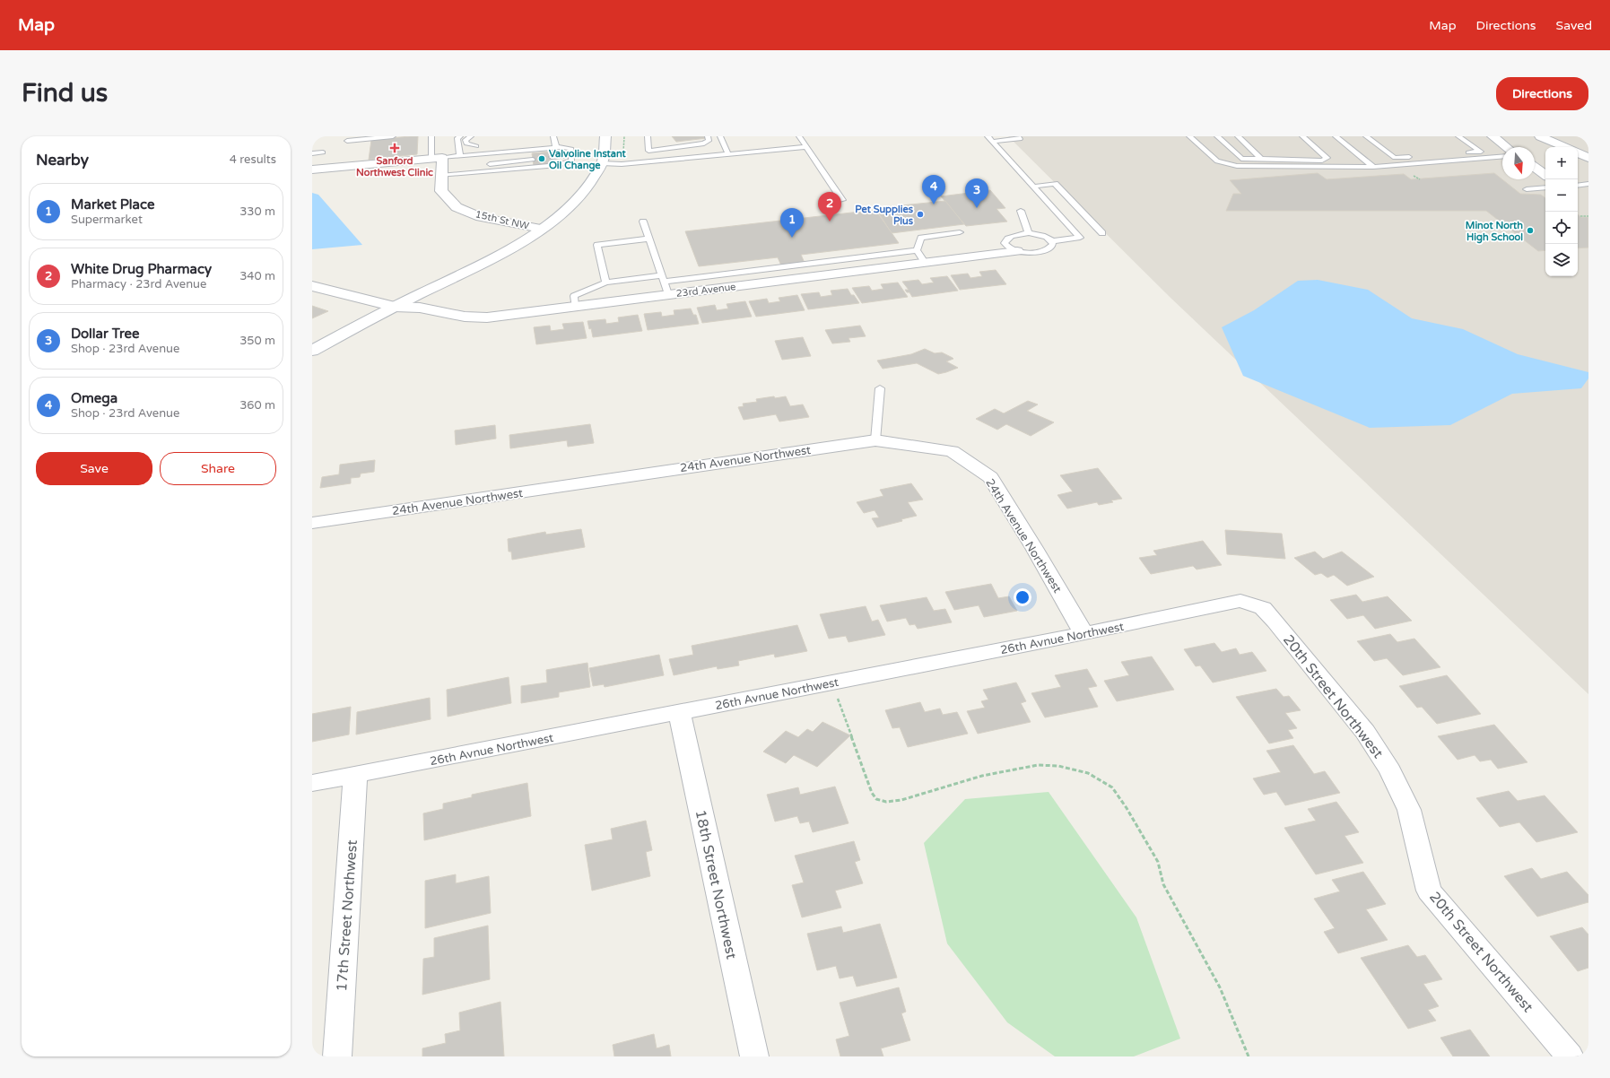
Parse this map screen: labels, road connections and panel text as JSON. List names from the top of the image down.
{
  "streets": {
    "street": [
      "15th St NW",
      "23rd Avenue",
      "24th Avenue Northwest",
      "26th Avnue Northwest",
      "20th Street Northwest",
      "18th Street Northwest",
      "17th Street Northwest"
    ]
  },
  "crossings": [
    ["24th Avenue Northwest", "26th Avnue Northwest"],
    ["26th Avnue Northwest", "20th Street Northwest"],
    ["26th Avnue Northwest", "18th Street Northwest"],
    ["26th Avnue Northwest", "17th Street Northwest"]
  ],
  "places": {
    "health": ["Sanford Northwest Clinic"],
    "other": ["Valvoline Instant Oil Change", "Pet Supplies Plus", "Minot North High School"]
  },
  "north": "bottom",
  "page": {
    "header": "Map",
    "nav": ["Map", "Directions", "Saved"],
    "buttons": [
      "Directions",
      ["Save", "Share"]
    ],
    "title": "Find us",
    "heading": ["Nearby", "4 results"],
    "map_buttons": ["+", "−"],
    "pins": [
      "4",
      "3",
      "2",
      "1"
    ],
    "list": [
      {
        "mark": "1",
        "name": "Market Place",
        "note": "Supermarket",
        "value": "330 m"
      },
      {
        "mark": "2",
        "name": "White Drug Pharmacy",
        "note": "Pharmacy · 23rd Avenue",
        "value": "340 m"
      },
      {
        "mark": "3",
        "name": "Dollar Tree",
        "note": "Shop · 23rd Avenue",
        "value": "350 m"
      },
      {
        "mark": "4",
        "name": "Omega",
        "note": "Shop · 23rd Avenue",
        "value": "360 m"
      }
    ]
  }
}
